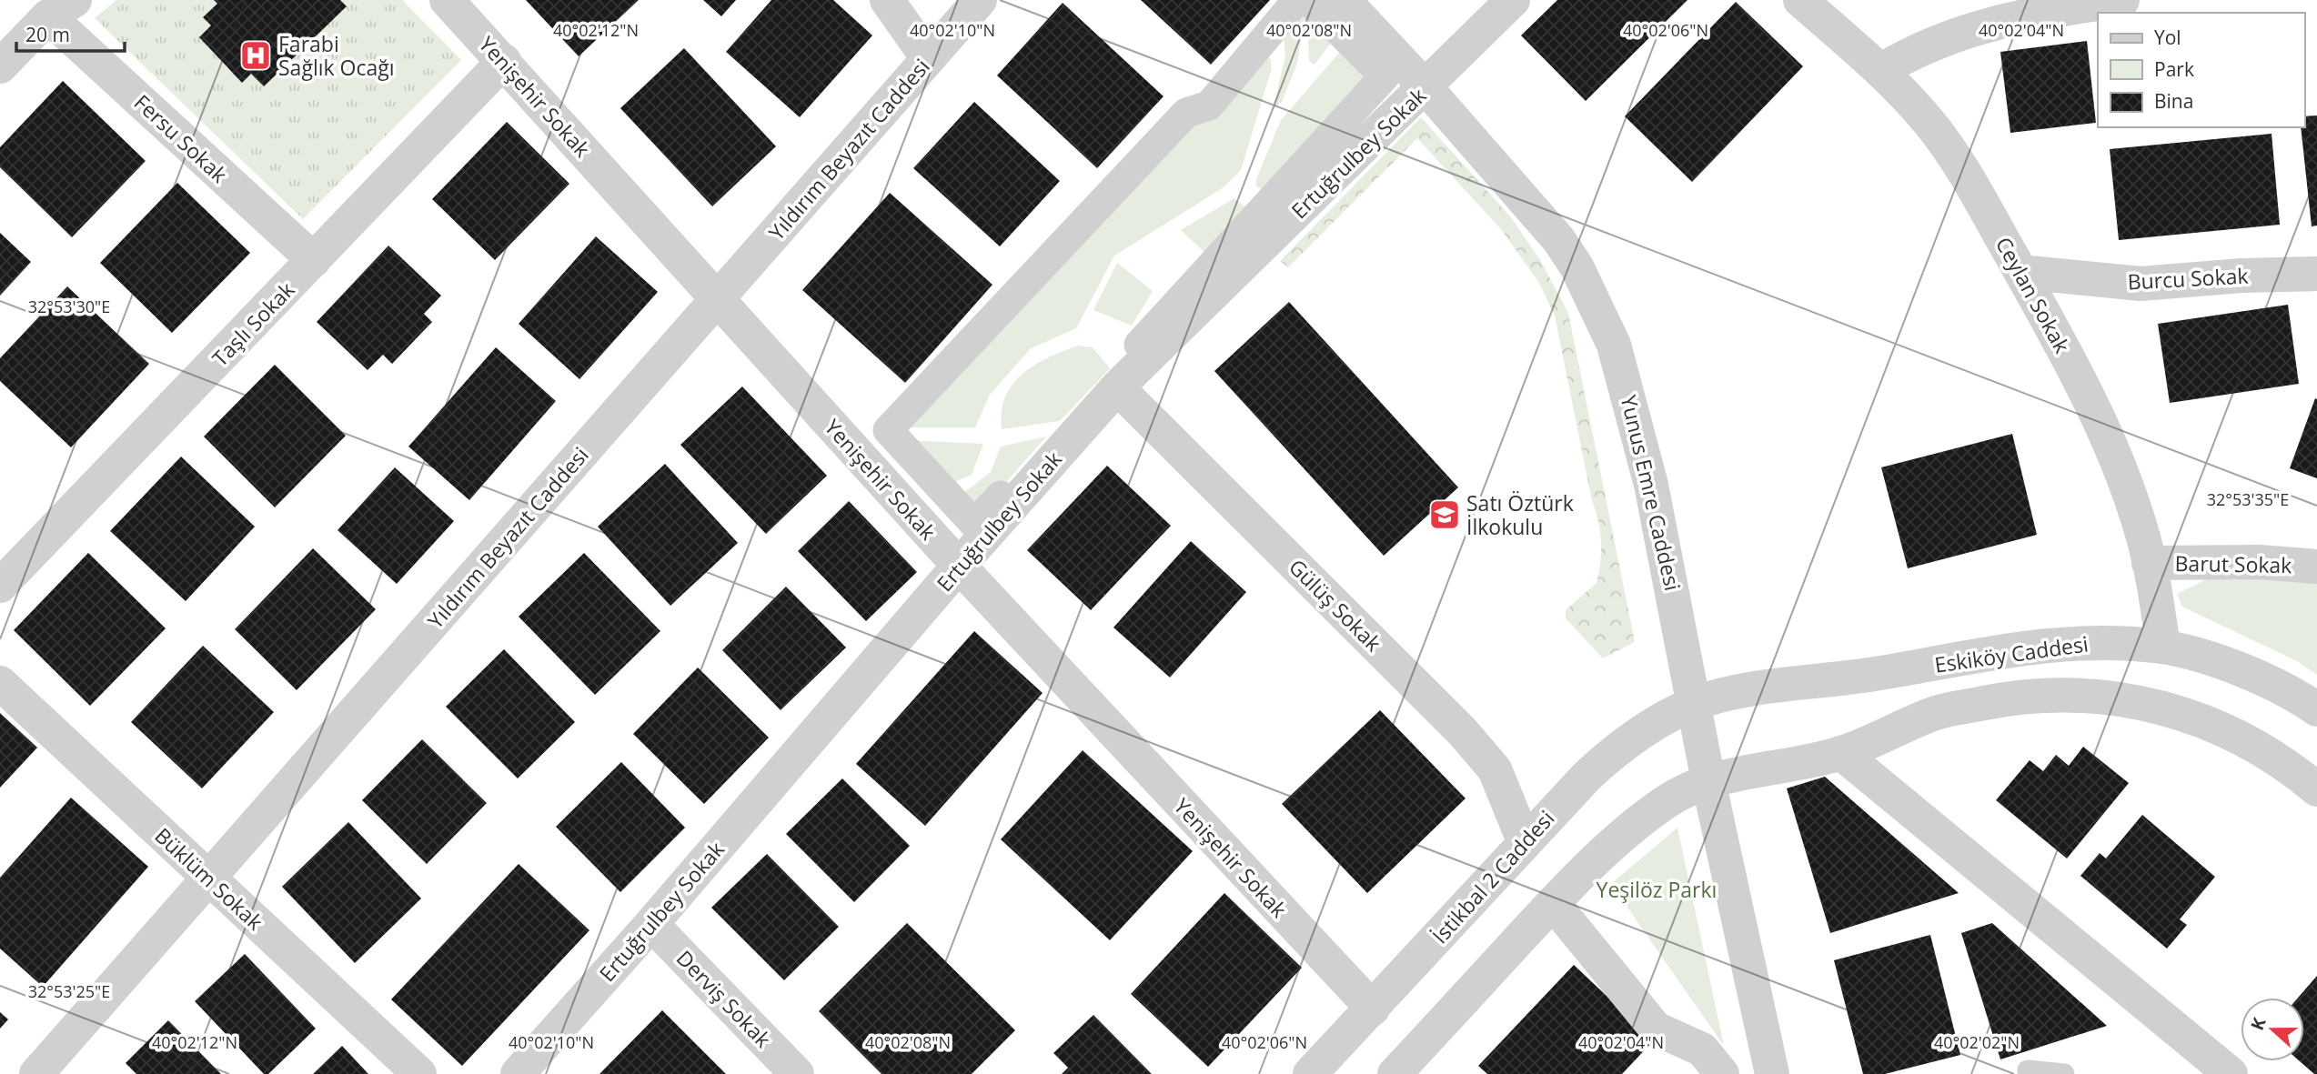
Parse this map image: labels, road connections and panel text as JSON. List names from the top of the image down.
{
  "streets": {
    "street": [
      "Yenişehir Sokak",
      "Fersu Sokak",
      "Yıldırım Beyazıt Caddesi",
      "Ertuğrulbey Sokak",
      "Burcu Sokak",
      "Ceylan Sokak",
      "Taşlı Sokak",
      "Yunus Emre Caddesi",
      "Barut Sokak",
      "Gülüş Sokak",
      "Eskiköy Caddesi",
      "İstikbal 2 Caddesi",
      "Büklüm Sokak",
      "Derviş Sokak"
    ]
  },
  "crossings": [
    ["Yenişehir Sokak", "Yıldırım Beyazıt Caddesi"],
    ["Yenişehir Sokak", "Ertuğrulbey Sokak"],
    ["Yenişehir Sokak", "Taşlı Sokak"],
    ["Yenişehir Sokak", "İstikbal 2 Caddesi"],
    ["Fersu Sokak", "Taşlı Sokak"],
    ["Yıldırım Beyazıt Caddesi", "Büklüm Sokak"],
    ["Ertuğrulbey Sokak", "Yunus Emre Caddesi"],
    ["Ertuğrulbey Sokak", "Gülüş Sokak"],
    ["Ertuğrulbey Sokak", "Derviş Sokak"],
    ["Burcu Sokak", "Ceylan Sokak"],
    ["Ceylan Sokak", "Barut Sokak"],
    ["Ceylan Sokak", "Eskiköy Caddesi"],
    ["Yunus Emre Caddesi", "Eskiköy Caddesi"],
    ["Yunus Emre Caddesi", "İstikbal 2 Caddesi"],
    ["Gülüş Sokak", "İstikbal 2 Caddesi"],
    ["Eskiköy Caddesi", "İstikbal 2 Caddesi"]
  ],
  "parks": ["Yeşilöz Parkı"],
  "places": {
    "hospital": ["Farabi Sağlık Ocağı"],
    "school or university": ["Satı Öztürk İlkokulu"]
  },
  "legend": ["Yol", "Park", "Bina"],
  "scale_bar": "20 m",
  "north": "left",
  "coordinates": [
    "40°02'12\"N",
    "40°02'10\"N",
    "40°02'08\"N",
    "40°02'06\"N",
    "40°02'04\"N",
    "32°53'30\"E",
    "32°53'35\"E",
    "32°53'25\"E",
    "40°02'02\"N"
  ]
}
